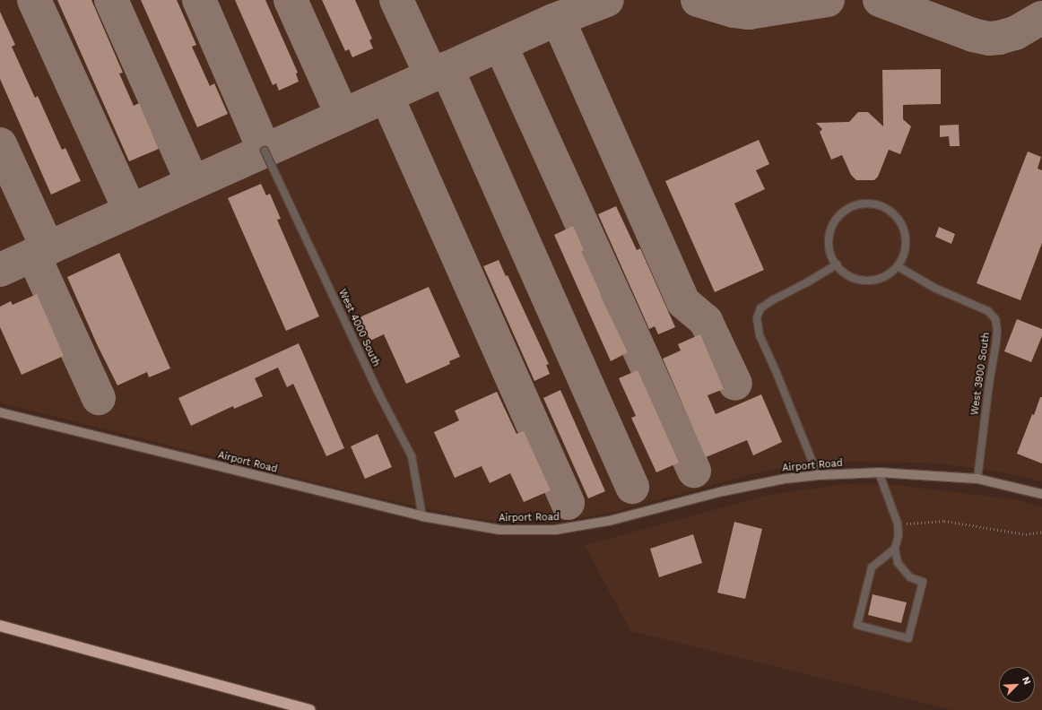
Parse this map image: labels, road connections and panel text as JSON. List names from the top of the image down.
{
  "streets": {
    "street": ["Airport Road"],
    "lane": ["West 4000 South", "West 3900 South"]
  },
  "crossings": [
    ["West 4000 South", "Airport Road"],
    ["West 3900 South", "Airport Road"]
  ],
  "north": "top right"
}
